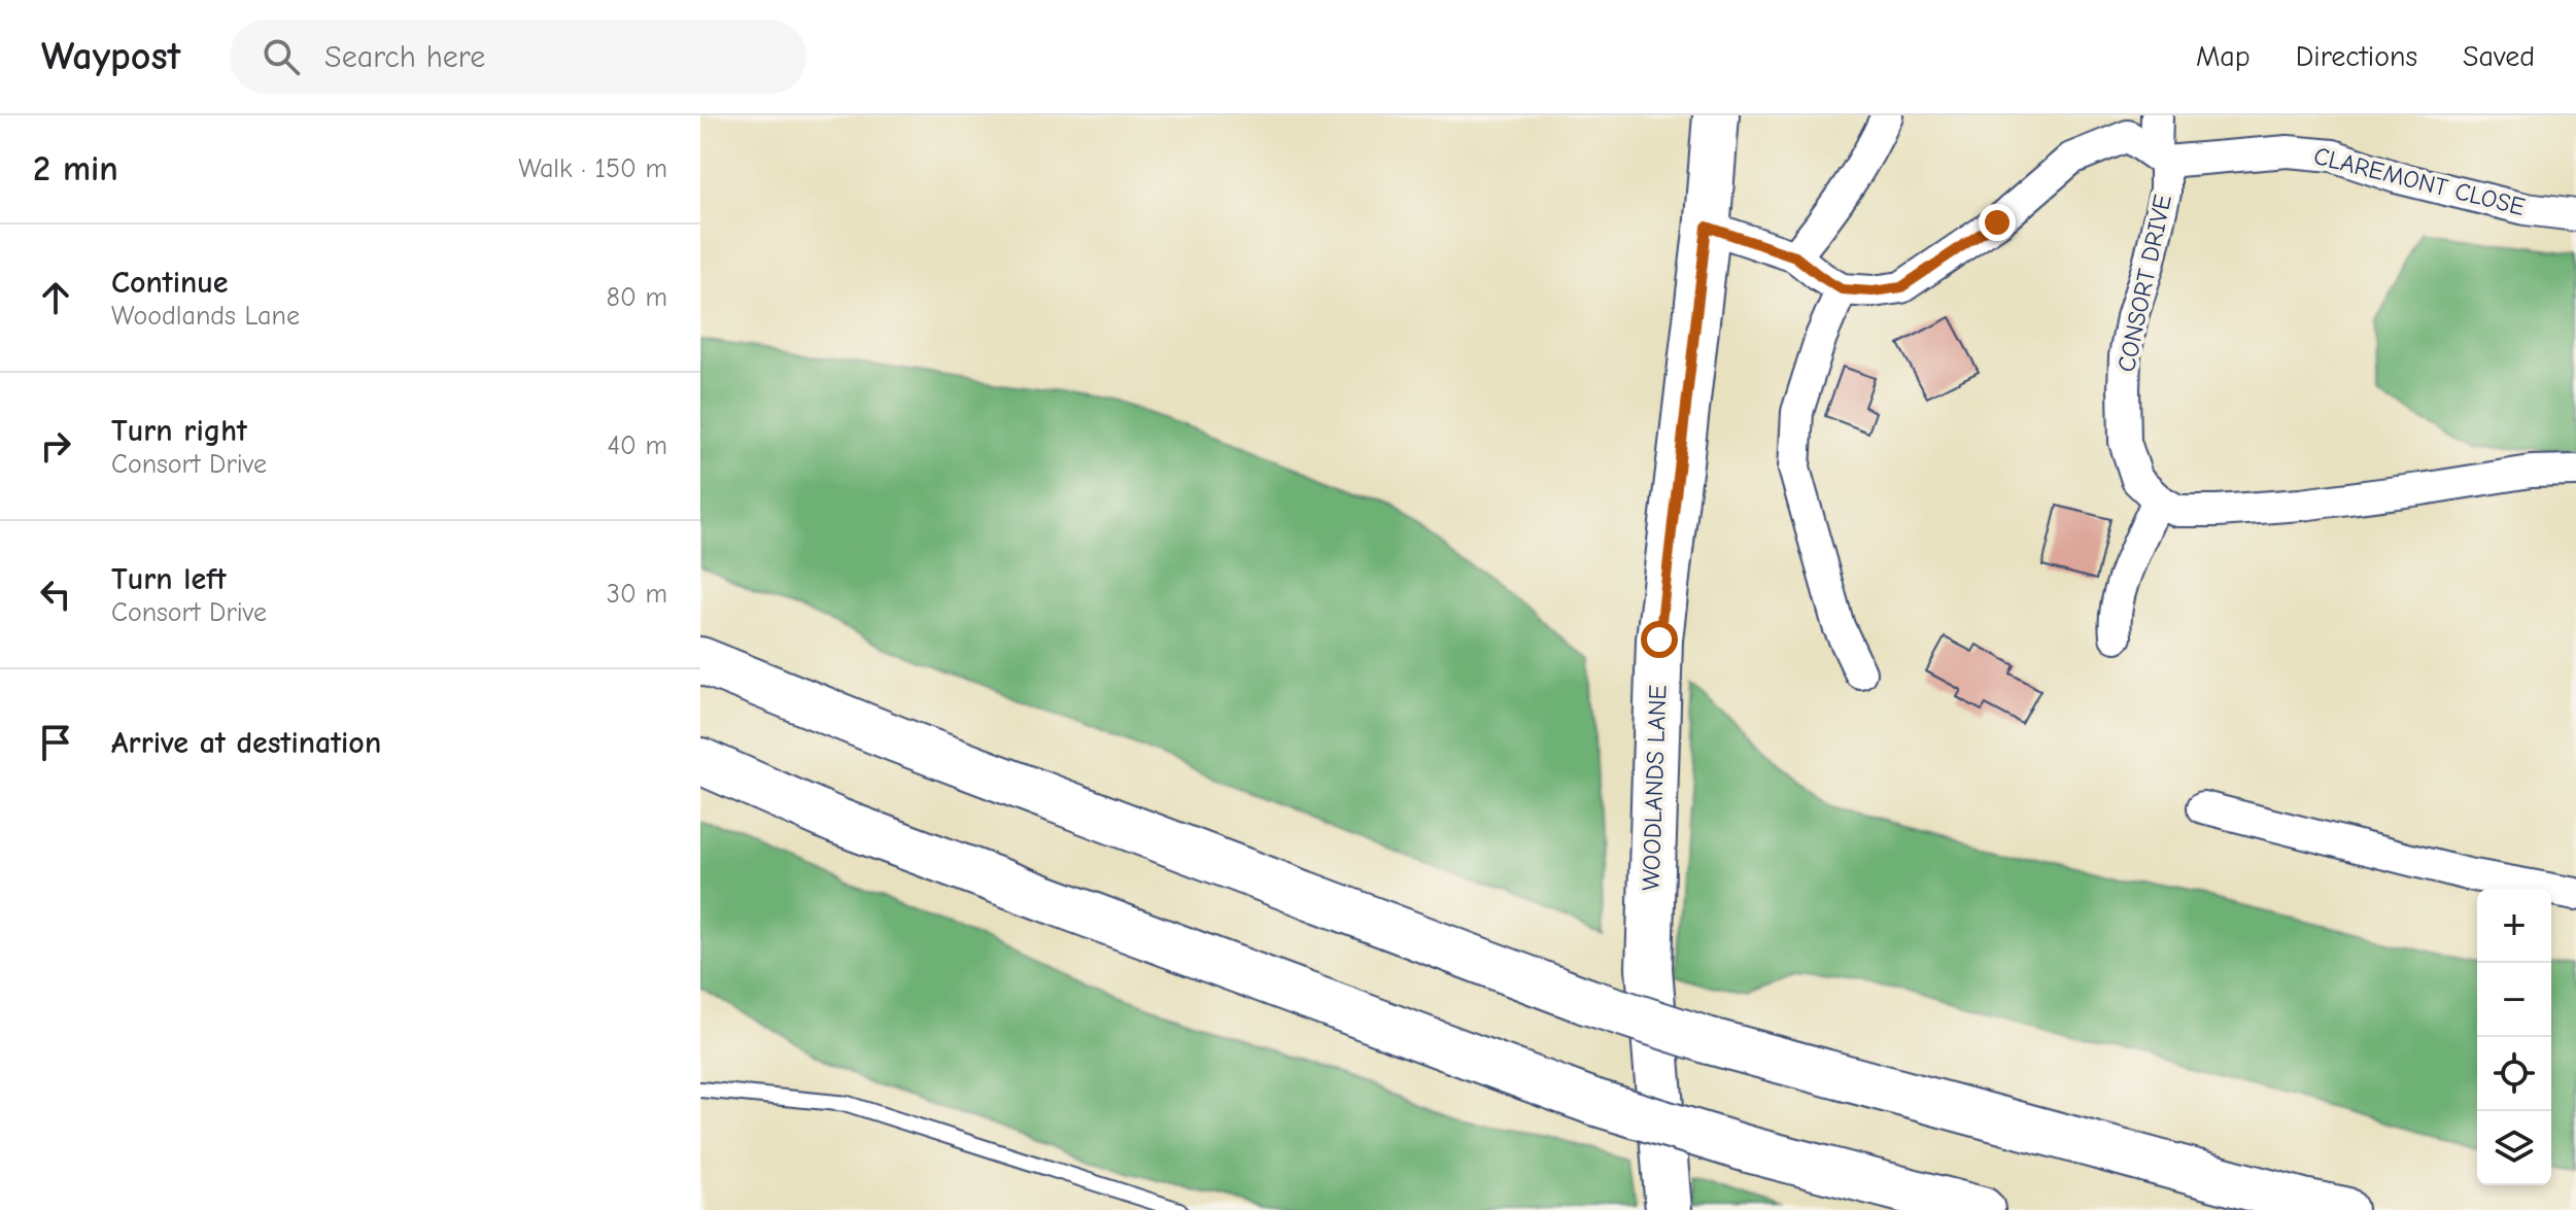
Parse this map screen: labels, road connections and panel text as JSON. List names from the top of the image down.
{
  "streets": {
    "main road": ["WOODLANDS LANE"],
    "street": ["CLAREMONT CLOSE", "CONSORT DRIVE"]
  },
  "crossings": [
    ["CLAREMONT CLOSE", "CONSORT DRIVE"]
  ],
  "page": {
    "header": "Waypost",
    "search": "Search here",
    "nav": ["Map", "Directions", "Saved"],
    "heading": ["2 min", "Walk · 150 m"],
    "list": [
      ["Continue", "Woodlands Lane", "80 m"],
      ["Turn right", "Consort Drive", "40 m"],
      ["Turn left", "Consort Drive", "30 m"],
      "Arrive at destination"
    ],
    "map_buttons": ["+", "−"]
  }
}
